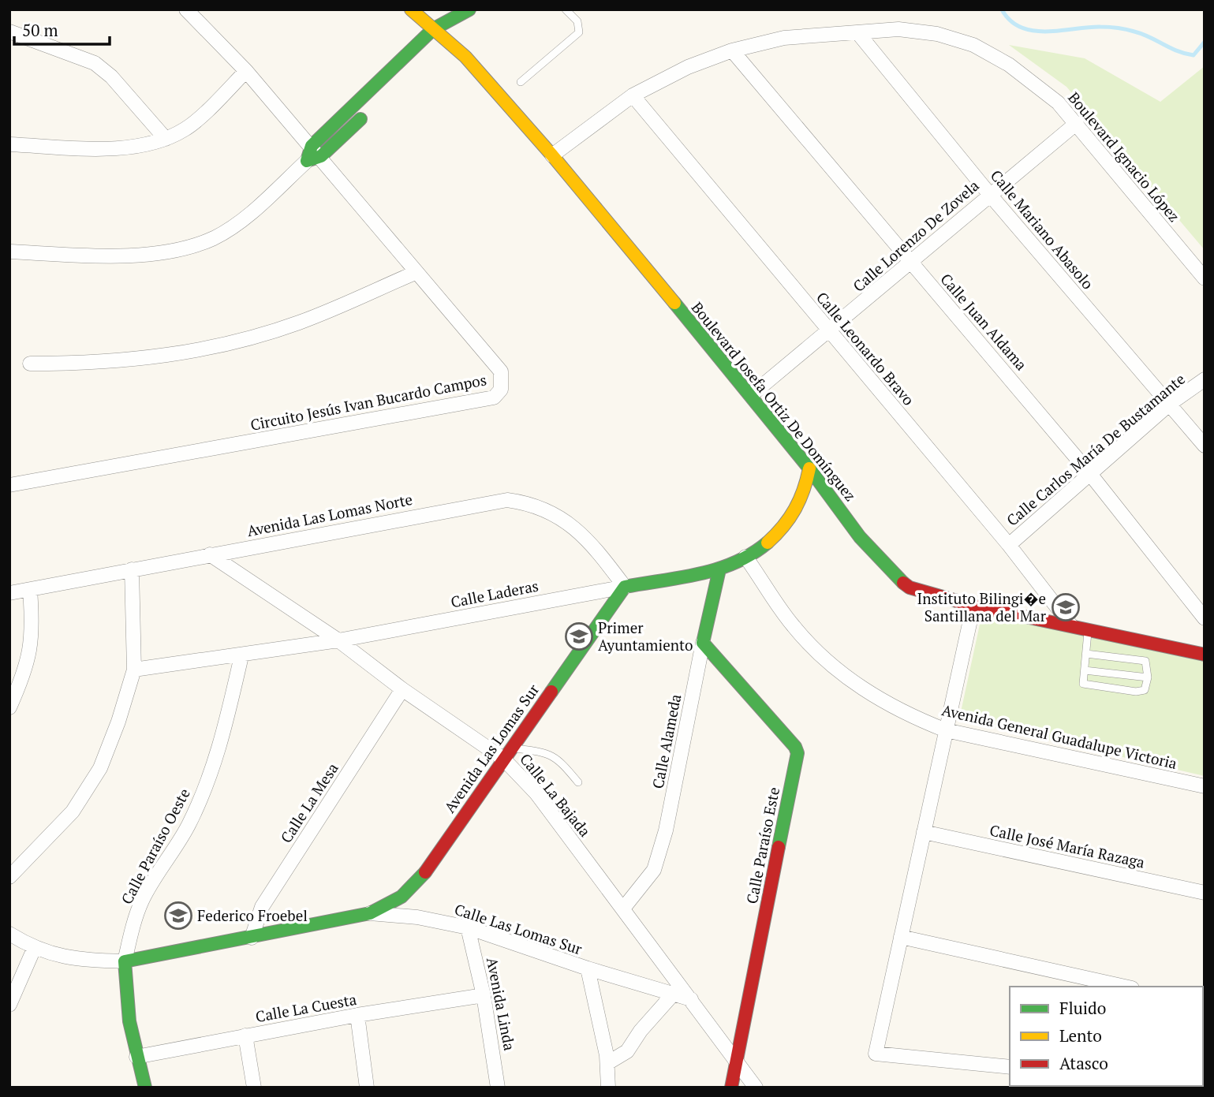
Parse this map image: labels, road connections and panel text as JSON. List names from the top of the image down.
{
  "streets": {
    "street": [
      "Boulevard Ignacio López",
      "Calle Mariano Abasolo",
      "Calle Lorenzo De Zovela",
      "Calle Juan Aldama",
      "Calle Leonardo Bravo",
      "Boulevard Josefa Ortiz De Domínguez",
      "Circuito Jesús Ivan Bucardo Campos",
      "Calle Carlos María De Bustamante",
      "Avenida Las Lomas Norte",
      "Calle Laderas",
      "Avenida General Guadalupe Victoria",
      "Calle Alameda",
      "Avenida Las Lomas Sur",
      "Calle La Bajada",
      "Calle La Mesa",
      "Calle Paraíso Este",
      "Calle Paraíso Oeste",
      "Calle José María Razaga",
      "Calle Las Lomas Sur",
      "Avenida Linda",
      "Calle La Cuesta"
    ]
  },
  "crossings": [
    ["Boulevard Ignacio López", "Calle Mariano Abasolo"],
    ["Boulevard Ignacio López", "Calle Lorenzo De Zovela"],
    ["Boulevard Ignacio López", "Calle Juan Aldama"],
    ["Boulevard Ignacio López", "Calle Leonardo Bravo"],
    ["Boulevard Ignacio López", "Boulevard Josefa Ortiz De Domínguez"],
    ["Calle Mariano Abasolo", "Calle Lorenzo De Zovela"],
    ["Calle Mariano Abasolo", "Calle Carlos María De Bustamante"],
    ["Calle Lorenzo De Zovela", "Calle Juan Aldama"],
    ["Calle Lorenzo De Zovela", "Calle Leonardo Bravo"],
    ["Calle Lorenzo De Zovela", "Boulevard Josefa Ortiz De Domínguez"],
    ["Calle Juan Aldama", "Calle Carlos María De Bustamante"],
    ["Calle Leonardo Bravo", "Boulevard Josefa Ortiz De Domínguez"],
    ["Calle Leonardo Bravo", "Calle Carlos María De Bustamante"],
    ["Boulevard Josefa Ortiz De Domínguez", "Calle Laderas"],
    ["Avenida Las Lomas Norte", "Calle Laderas"],
    ["Avenida Las Lomas Norte", "Avenida Las Lomas Sur"],
    ["Avenida Las Lomas Norte", "Calle La Bajada"],
    ["Calle Laderas", "Avenida General Guadalupe Victoria"],
    ["Calle Laderas", "Calle Alameda"],
    ["Calle Laderas", "Avenida Las Lomas Sur"],
    ["Calle Laderas", "Calle La Bajada"],
    ["Calle Laderas", "Calle Paraíso Oeste"],
    ["Calle Alameda", "Calle La Bajada"],
    ["Calle Alameda", "Calle Paraíso Este"],
    ["Avenida Las Lomas Sur", "Calle La Bajada"],
    ["Avenida Las Lomas Sur", "Calle Las Lomas Sur"],
    ["Calle La Bajada", "Calle La Mesa"],
    ["Calle La Bajada", "Calle Paraíso Este"],
    ["Calle La Bajada", "Calle Las Lomas Sur"],
    ["Calle La Mesa", "Calle Las Lomas Sur"],
    ["Calle Paraíso Oeste", "Calle Las Lomas Sur"],
    ["Calle Paraíso Oeste", "Calle La Cuesta"],
    ["Calle Las Lomas Sur", "Avenida Linda"],
    ["Avenida Linda", "Calle La Cuesta"]
  ],
  "places": {
    "school or university": ["Instituto Bilingi�e Santillana del Mar", "Primer Ayuntamiento", "Federico Froebel"]
  },
  "legend": ["Fluido", "Lento", "Atasco"],
  "scale_bar": "50 m"
}
